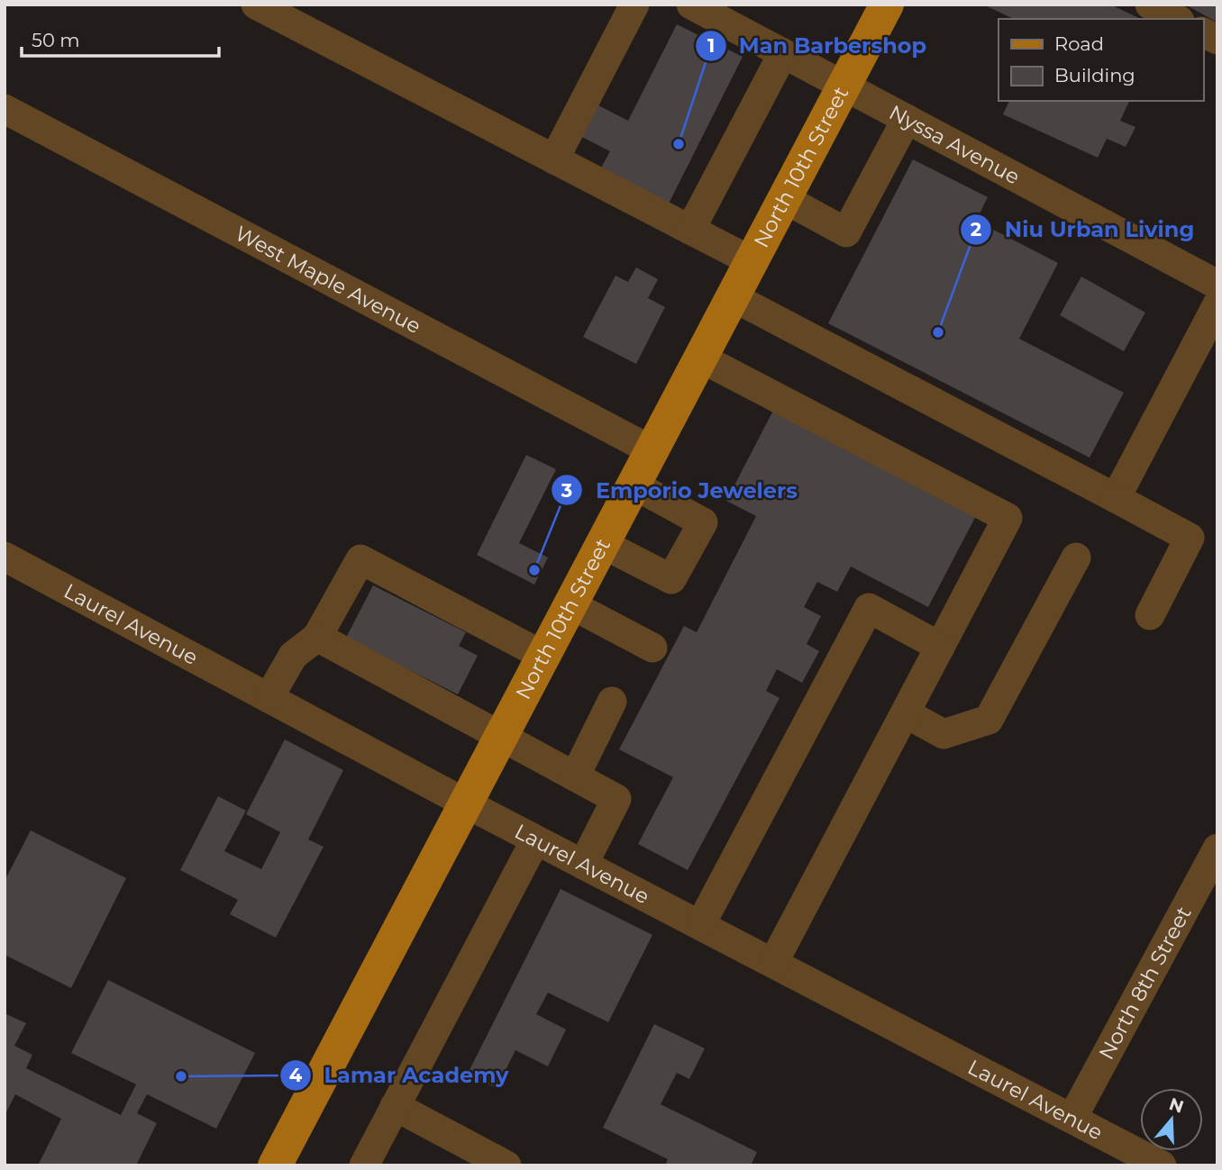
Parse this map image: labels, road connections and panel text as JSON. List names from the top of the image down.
{
  "streets": {
    "main road": ["North 10th Street"],
    "street": [
      "Nyssa Avenue",
      "West Maple Avenue",
      "Laurel Avenue",
      "North 8th Street"
    ]
  },
  "crossings": [
    ["Nyssa Avenue", "North 10th Street"],
    ["North 10th Street", "West Maple Avenue"],
    ["North 10th Street", "Laurel Avenue"],
    ["Laurel Avenue", "North 8th Street"]
  ],
  "places": [
    "Man Barbershop",
    "Niu Urban Living",
    "Emporio Jewelers",
    "Lamar Academy"
  ],
  "legend": ["Road", "Building"],
  "scale_bar": "50 m",
  "north": "top"
}
